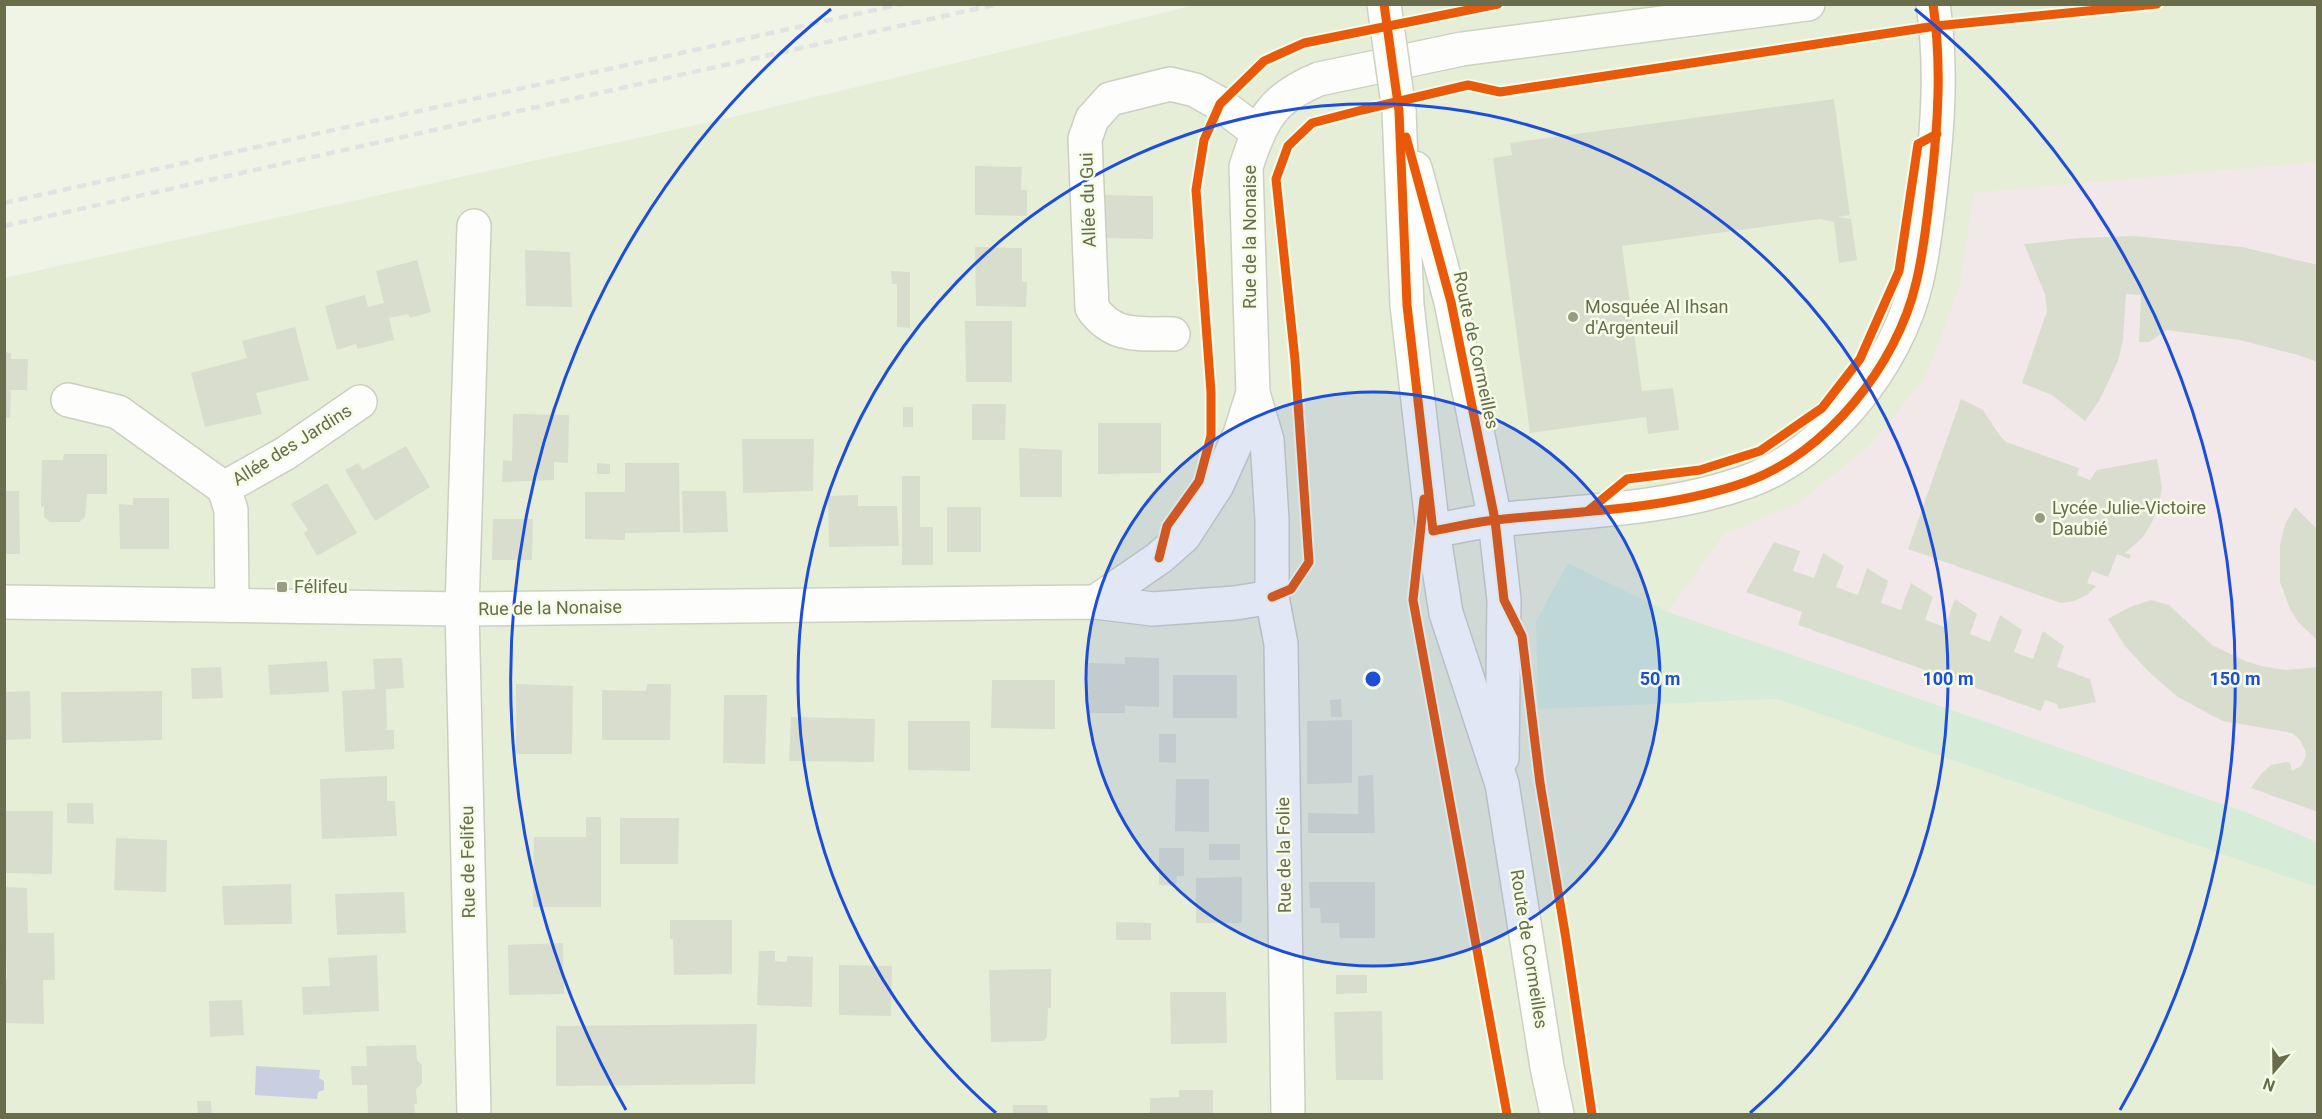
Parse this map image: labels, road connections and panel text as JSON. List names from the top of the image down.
{
  "streets": {
    "main road": [
      "Allée du Gui",
      "Rue de la Nonaise",
      "Route de Cormeilles",
      "Allée des Jardins",
      "Rue de la Folie",
      "Rue de Felifeu"
    ]
  },
  "crossings": [
    ["Allée du Gui", "Rue de la Nonaise"],
    ["Rue de la Nonaise", "Allée des Jardins"],
    ["Rue de la Nonaise", "Rue de la Folie"],
    ["Rue de la Nonaise", "Rue de Felifeu"]
  ],
  "places": {
    "other": ["Mosquée Al Ihsan d'Argenteuil", "Lycée Julie-Victoire Daubié"],
    "transit": ["Félifeu"]
  },
  "north": "bottom",
  "rings": ["50 m", "100 m", "150 m"]
}
